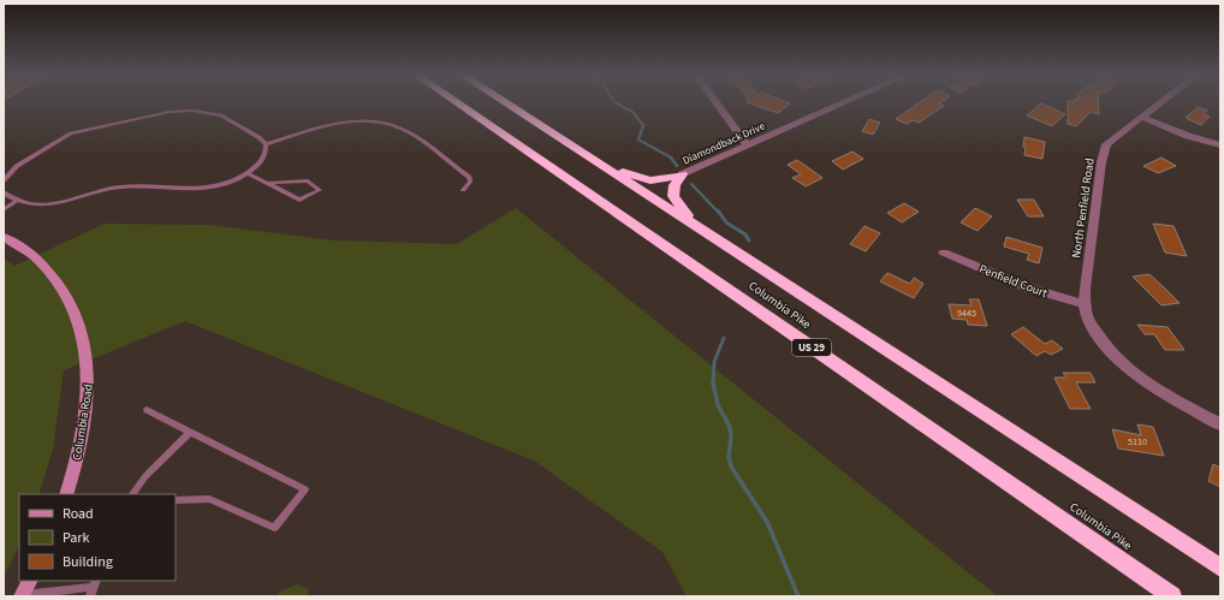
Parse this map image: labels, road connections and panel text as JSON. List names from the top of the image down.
{
  "streets": {
    "highway": ["Columbia Pike", "US 29"],
    "main road": ["Columbia Road"],
    "street": ["Diamondback Drive", "North Penfield Road", "Penfield Court"]
  },
  "crossings": [
    ["North Penfield Road", "Penfield Court"]
  ],
  "house_numbers": ["9445", "5110"],
  "legend": ["Road", "Park", "Building"]
}
